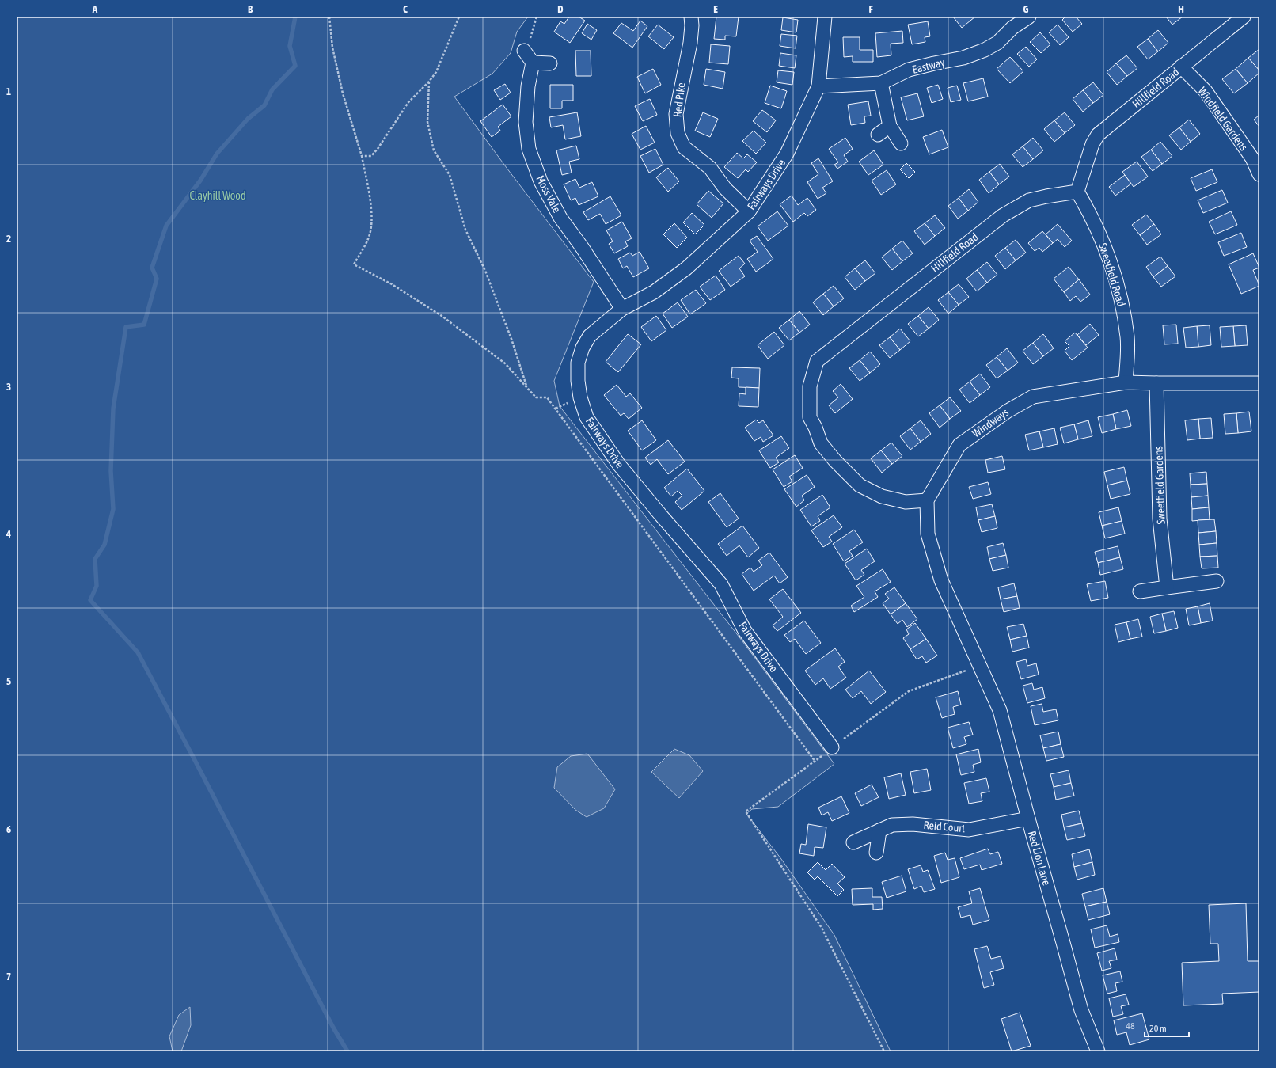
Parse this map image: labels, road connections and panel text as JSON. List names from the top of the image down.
{
  "streets": {
    "street": [
      "Eastway",
      "Hillfield Road",
      "Red Pike",
      "Windfield Gardens",
      "Fairways Drive",
      "Moss Vale",
      "Sweetfield Road",
      "Windways",
      "Sweetfield Gardens",
      "Reid Court",
      "Red Lion Lane"
    ]
  },
  "crossings": [
    ["Eastway", "Fairways Drive"],
    ["Hillfield Road", "Windfield Gardens"],
    ["Hillfield Road", "Sweetfield Road"],
    ["Hillfield Road", "Windways"],
    ["Red Pike", "Fairways Drive"],
    ["Fairways Drive", "Moss Vale"],
    ["Sweetfield Road", "Windways"],
    ["Windways", "Sweetfield Gardens"],
    ["Reid Court", "Red Lion Lane"]
  ],
  "parks": ["Clayhill Wood"],
  "house_numbers": ["48"],
  "scale_bar": "20 m",
  "grid": {
    "columns": [
      "A",
      "B",
      "C",
      "D",
      "E",
      "F",
      "G",
      "H"
    ],
    "rows": [
      "1",
      "2",
      "3",
      "4",
      "5",
      "6",
      "7"
    ]
  }
}
